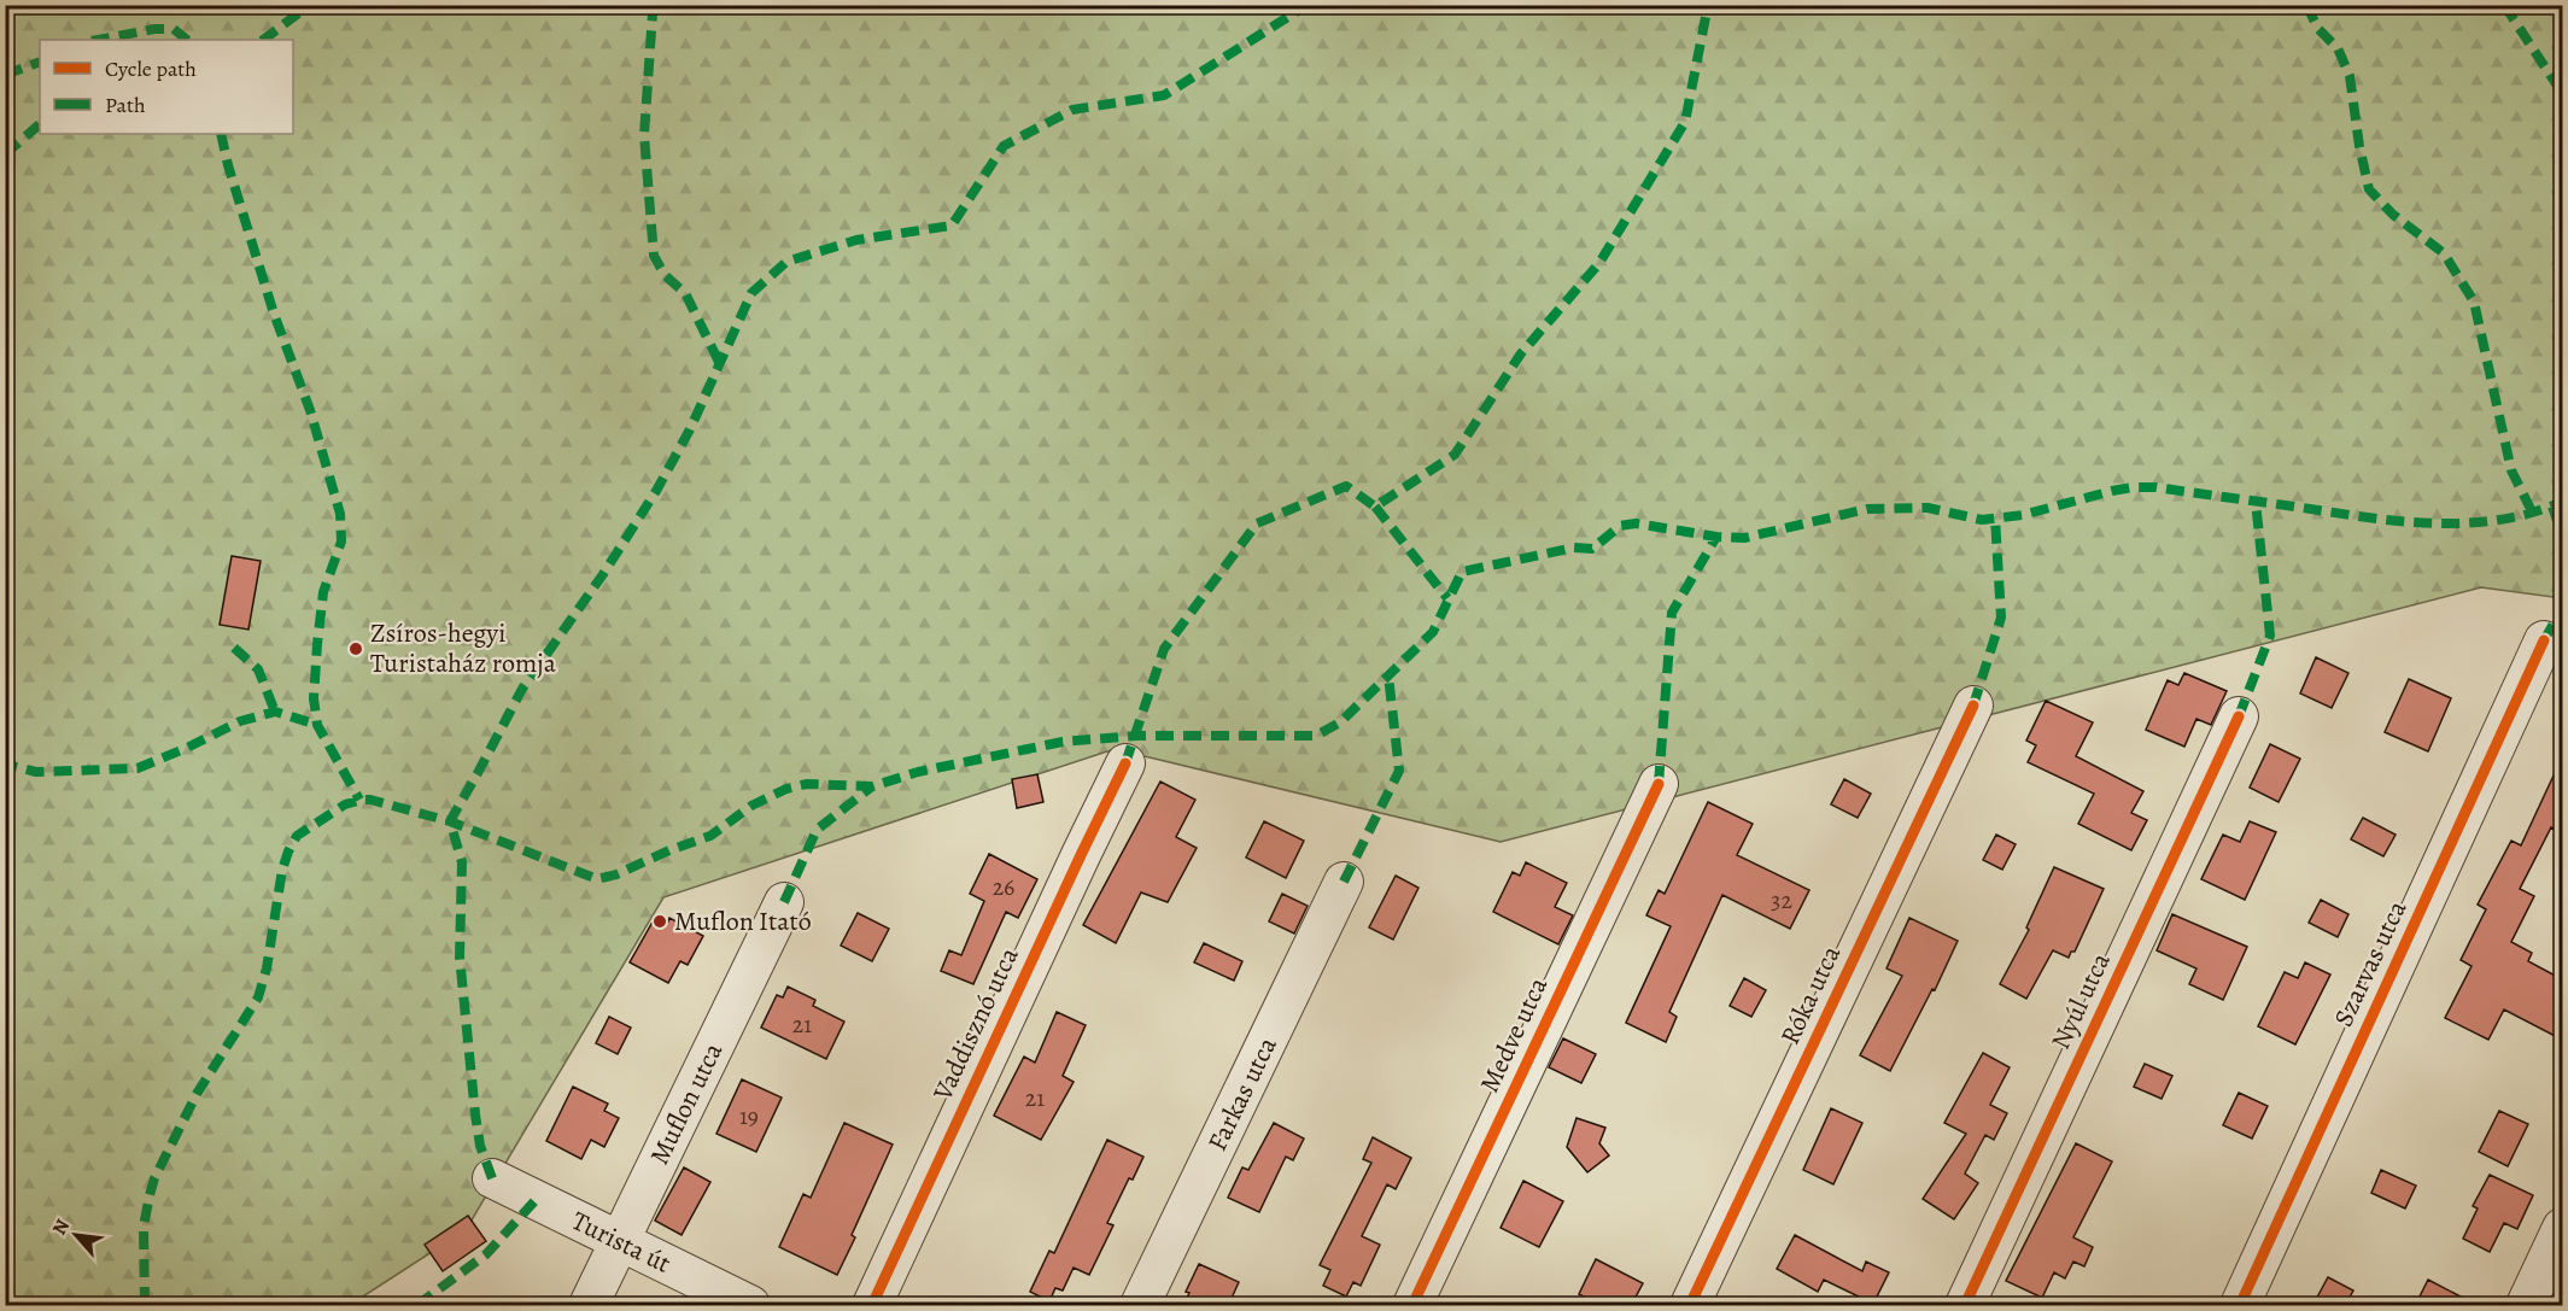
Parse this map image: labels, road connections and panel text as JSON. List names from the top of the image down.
{
  "streets": {
    "street": [
      "Szarvas utca",
      "Róka utca",
      "Nyúl utca",
      "Vaddisznó utca",
      "Medve utca",
      "Farkas utca",
      "Muflon utca",
      "Turista út"
    ]
  },
  "crossings": [
    ["Muflon utca", "Turista út"]
  ],
  "places": ["Zsíros-hegyi Turistaház romja", "Muflon Itató"],
  "house_numbers": [
    "26",
    "32",
    "21",
    "21",
    "19"
  ],
  "legend": ["Cycle path", "Path"],
  "north": "top left"
}
